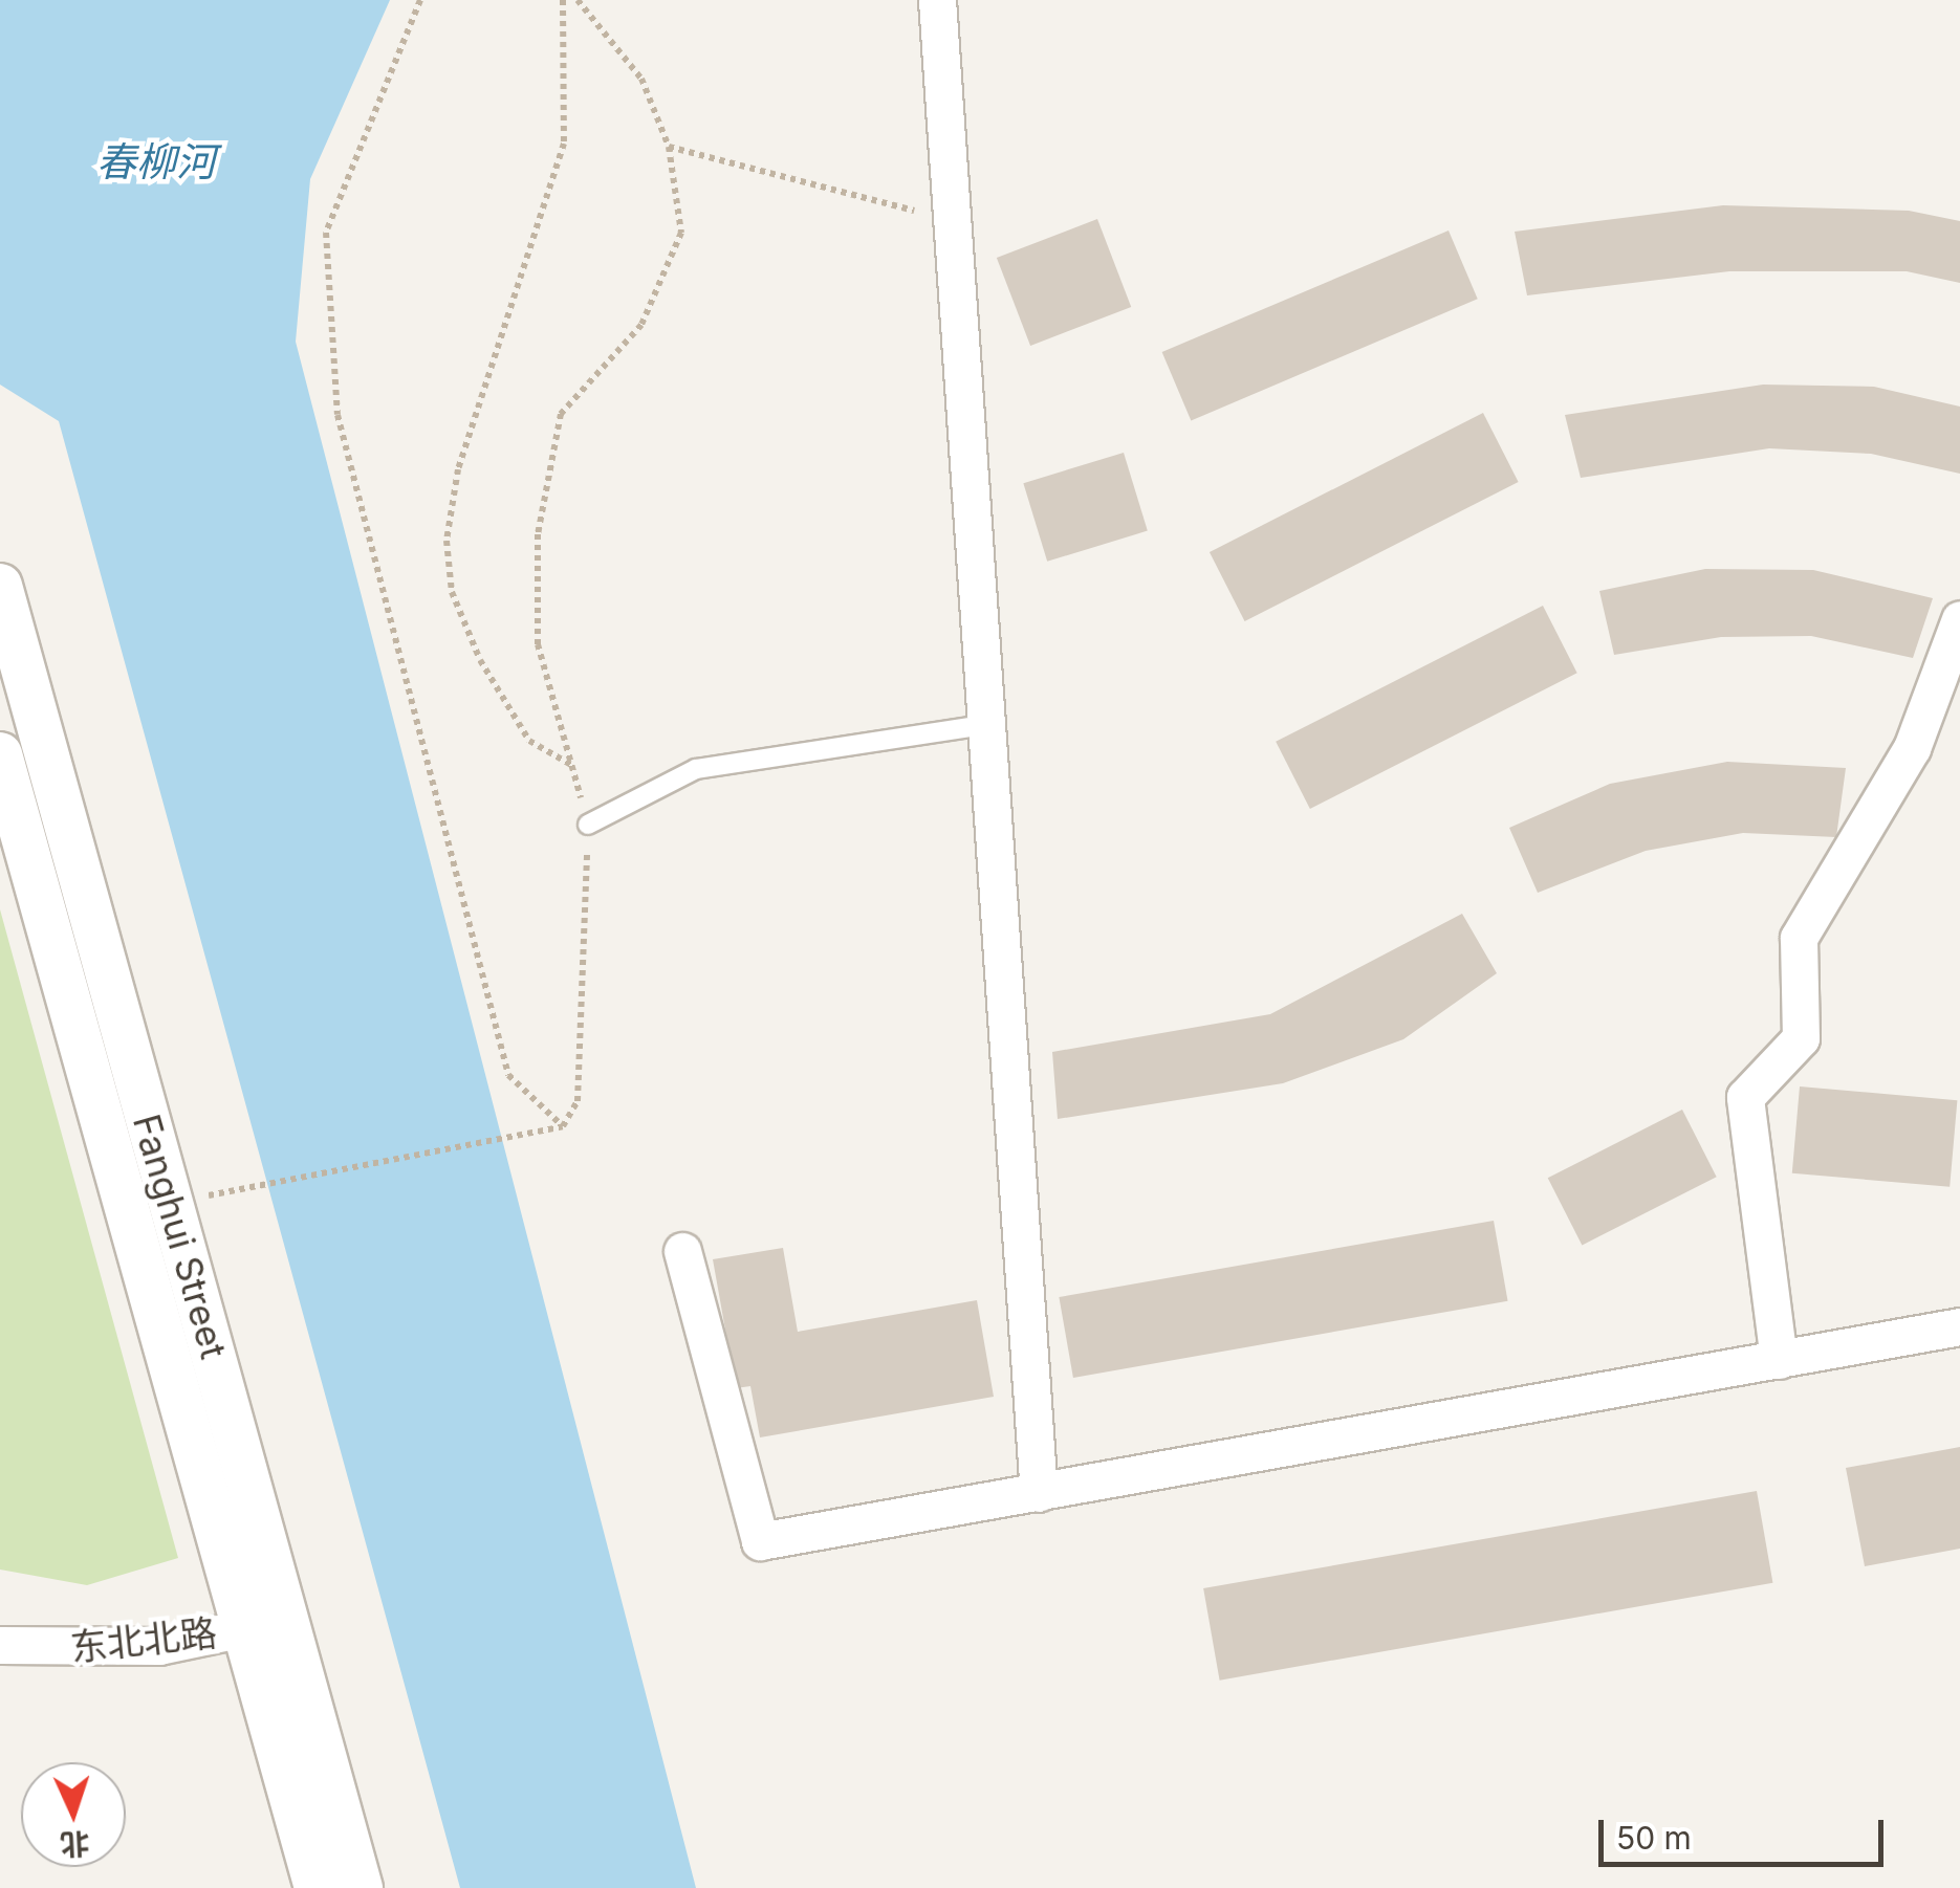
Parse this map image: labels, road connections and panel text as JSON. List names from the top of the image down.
{
  "streets": {
    "street": ["Fanghui Street", "东北北路"]
  },
  "crossings": [
    ["Fanghui Street", "东北北路"]
  ],
  "water": ["春柳河"],
  "scale_bar": "50 m",
  "north": "bottom"
}
